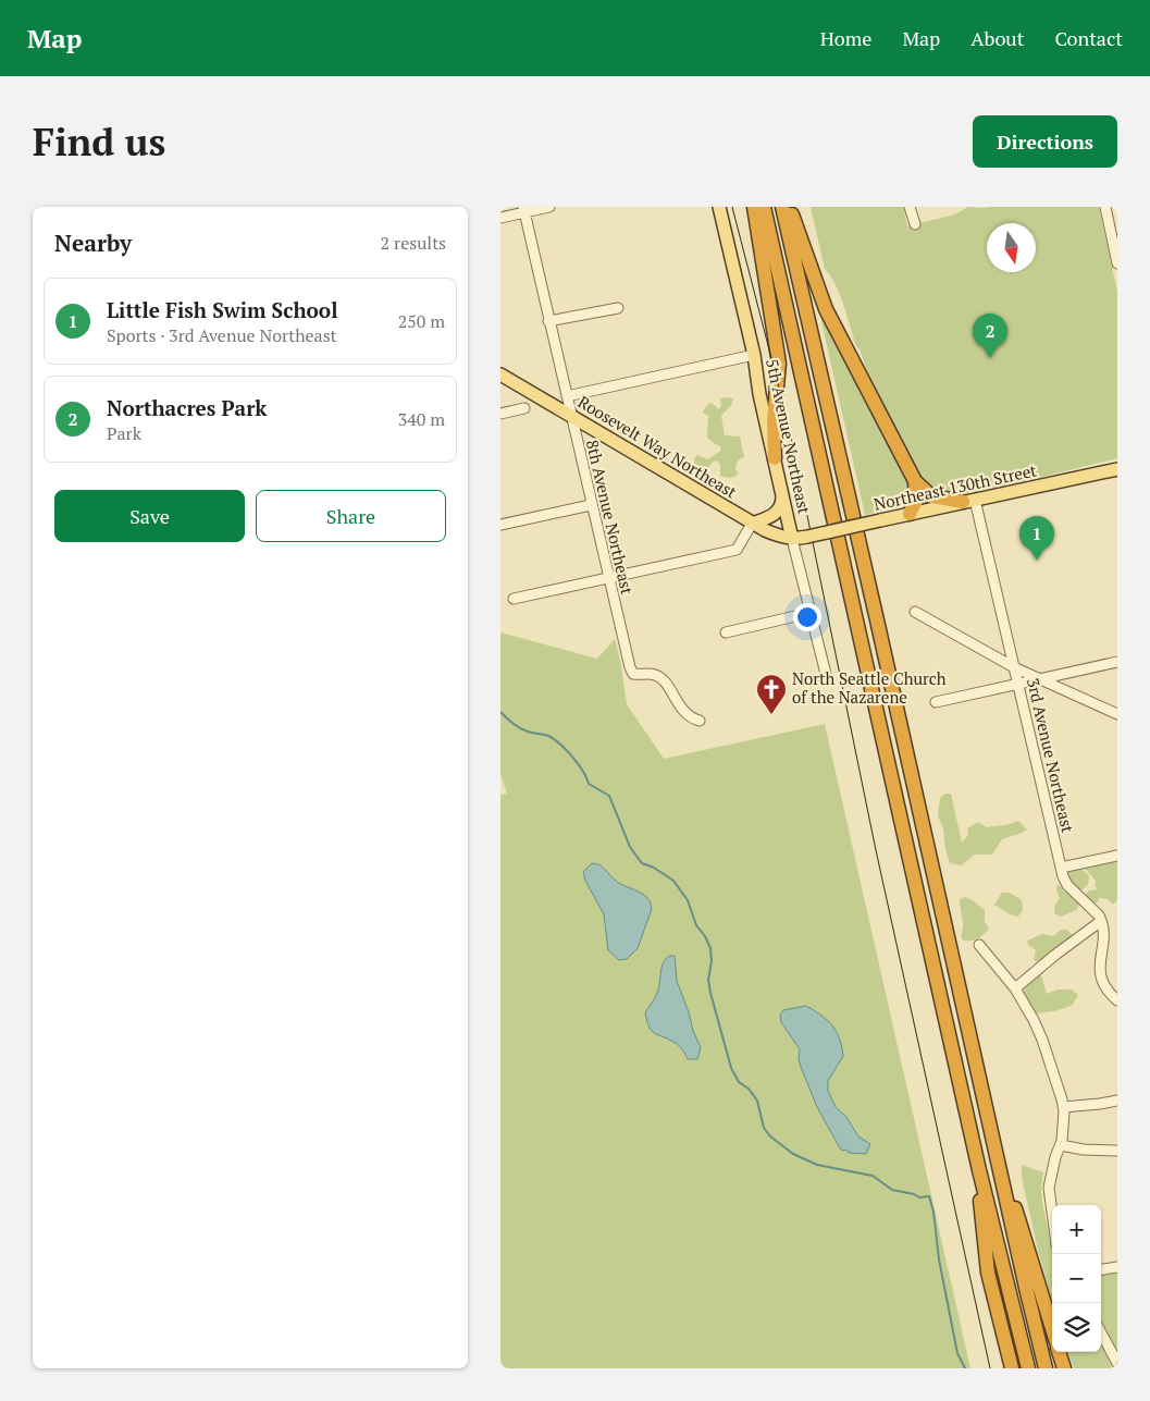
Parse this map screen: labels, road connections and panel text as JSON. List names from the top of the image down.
{
  "streets": {
    "main road": ["5th Avenue Northeast", "Roosevelt Way Northeast", "Northeast 130th Street"],
    "street": ["8th Avenue Northeast", "3rd Avenue Northeast"]
  },
  "crossings": [
    ["5th Avenue Northeast", "Roosevelt Way Northeast"],
    ["5th Avenue Northeast", "Northeast 130th Street"],
    ["Roosevelt Way Northeast", "Northeast 130th Street"],
    ["Roosevelt Way Northeast", "8th Avenue Northeast"],
    ["Northeast 130th Street", "3rd Avenue Northeast"]
  ],
  "places": {
    "church": ["North Seattle Church of the Nazarene"]
  },
  "north": "bottom",
  "page": {
    "header": "Map",
    "nav": [
      "Home",
      "Map",
      "About",
      "Contact"
    ],
    "buttons": [
      "Directions",
      ["Save", "Share"]
    ],
    "title": "Find us",
    "heading": ["Nearby", "2 results"],
    "list": [
      {
        "mark": "1",
        "name": "Little Fish Swim School",
        "note": "Sports · 3rd Avenue Northeast",
        "value": "250 m"
      },
      {
        "mark": "2",
        "name": "Northacres Park",
        "note": "Park",
        "value": "340 m"
      }
    ],
    "pins": ["2", "1"],
    "map_buttons": ["+", "−"]
  }
}
